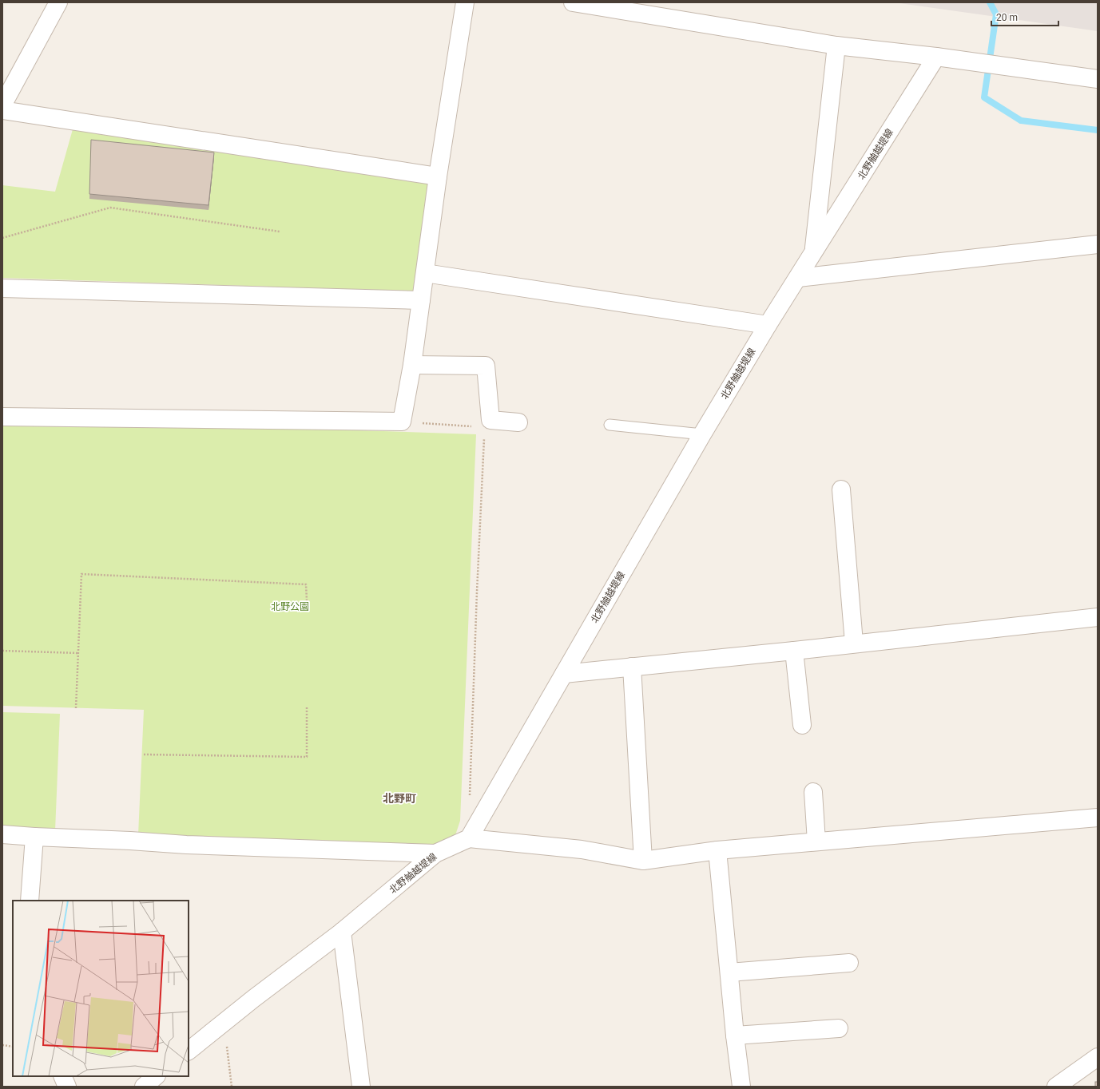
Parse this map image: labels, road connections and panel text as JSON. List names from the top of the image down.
{
  "streets": {
    "street": ["北野舳越堤線"]
  },
  "districts": ["北野町"],
  "parks": ["北野公園"],
  "scale_bar": "20 m"
}
